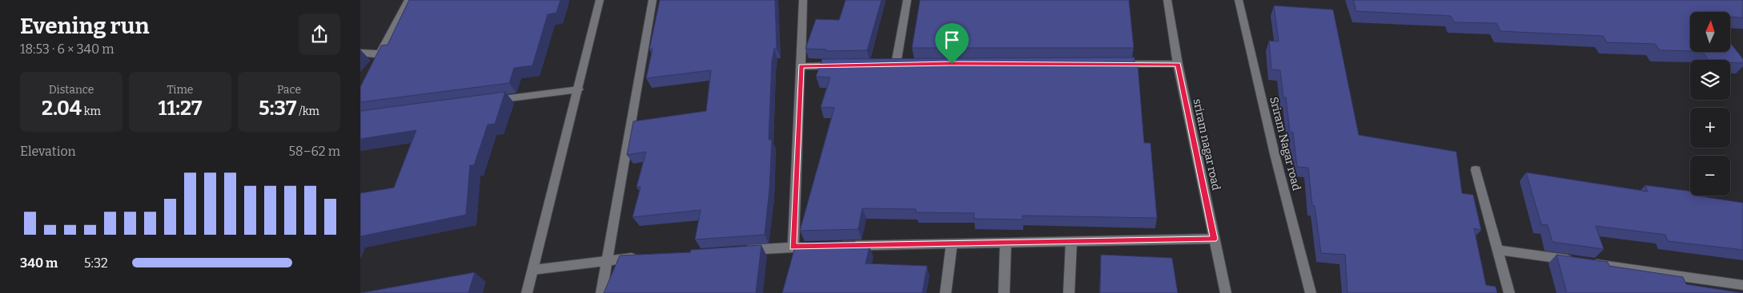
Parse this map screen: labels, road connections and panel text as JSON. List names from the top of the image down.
{
  "streets": {
    "street": ["Sriram Nagar road", "sriram nagar road"]
  },
  "north": "top",
  "page": {
    "heading": ["Evening run", "18:53 · 6 × 340 m"],
    "map_buttons": ["+", "−"],
    "stats": [
      ["Distance", "2.04 km"],
      ["Time", "11:27"],
      ["Pace", "5:37 /km"]
    ],
    "chart": ["Elevation", "58–62 m"],
    "list": [
      {
        "name": "340 m",
        "note": "5:32"
      }
    ]
  }
}
